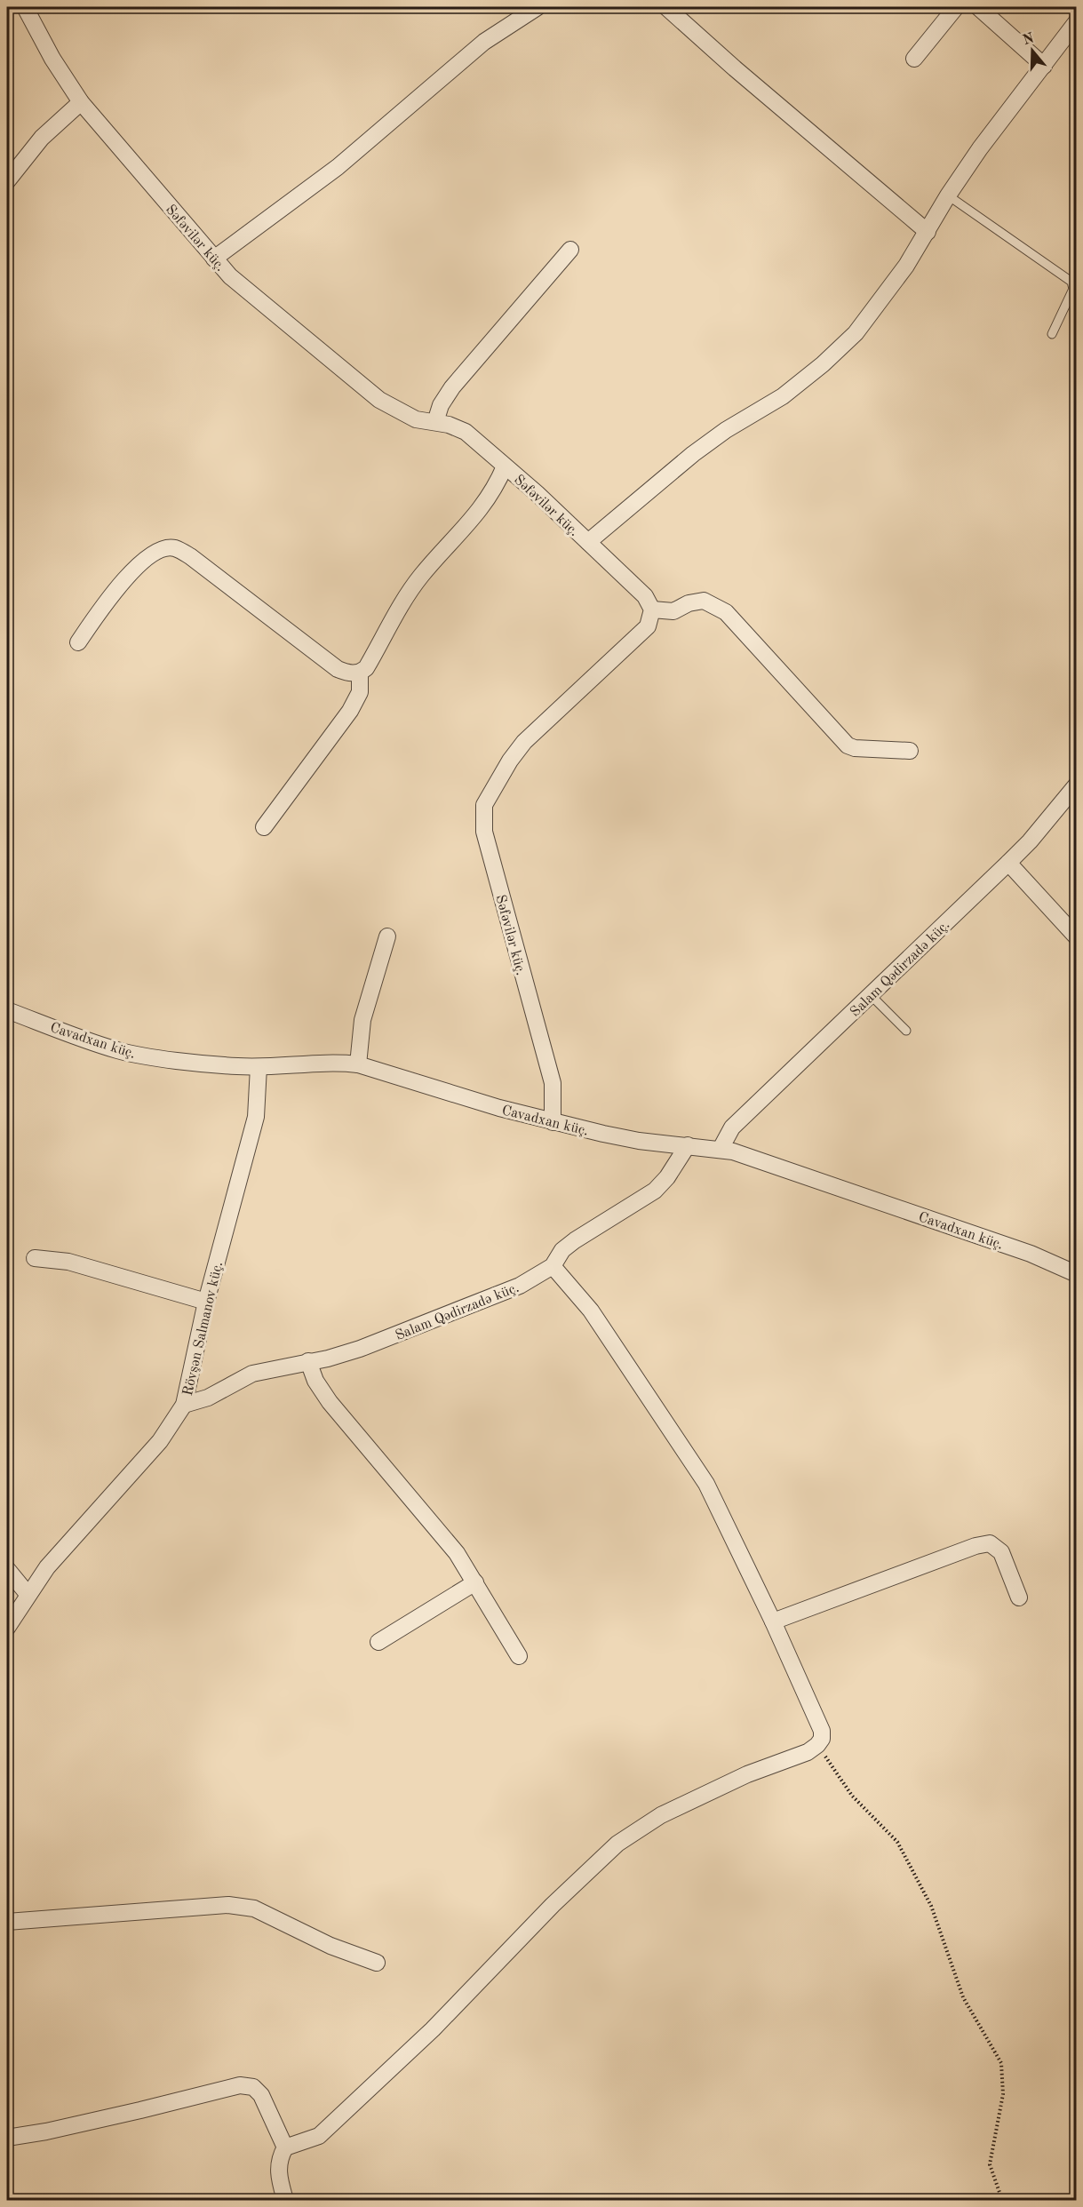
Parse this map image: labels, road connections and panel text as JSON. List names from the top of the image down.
{
  "streets": {
    "street": [
      "Səfəvilər küç.",
      "Salam Qədirzadə küç.",
      "Cavadxan küç.",
      "Rövşən Salmanov küç."
    ]
  },
  "crossings": [
    ["Səfəvilər küç.", "Cavadxan küç."],
    ["Salam Qədirzadə küç.", "Cavadxan küç."],
    ["Salam Qədirzadə küç.", "Rövşən Salmanov küç."],
    ["Cavadxan küç.", "Rövşən Salmanov küç."]
  ],
  "north": "top"
}
